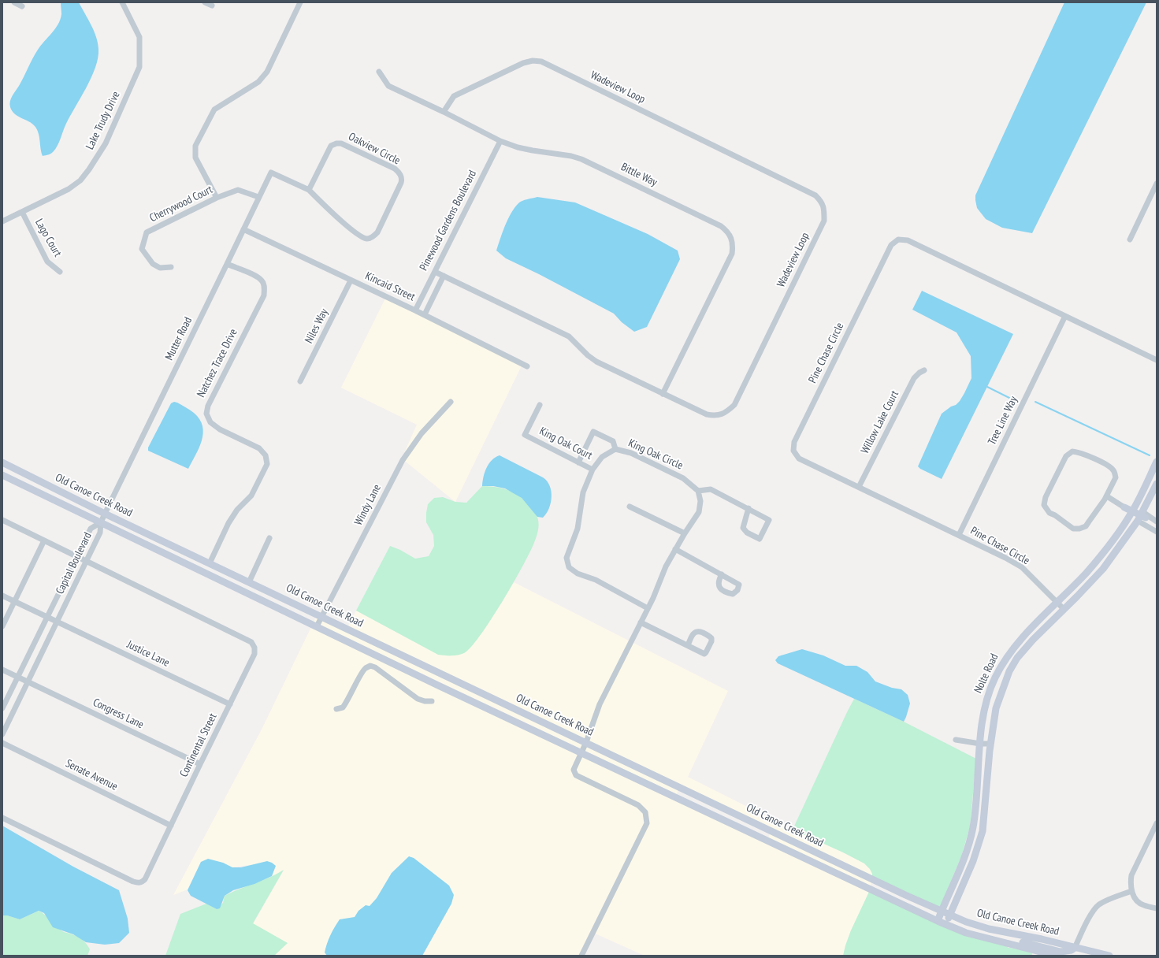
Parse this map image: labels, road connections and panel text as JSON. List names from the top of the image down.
{
  "streets": {
    "main road": ["Old Canoe Creek Road", "Nolte Road"],
    "street": [
      "Wadeview Loop",
      "Lake Trudy Drive",
      "Oakview Circle",
      "Bittle Way",
      "Cherrywood Court",
      "Pinewood Gardens Boulevard",
      "Lago Court",
      "Kincaid Street",
      "Niles Way",
      "Mutter Road",
      "Pine Chase Circle",
      "Natchez Trace Drive",
      "Tree Line Way",
      "Willow Lake Court",
      "King Oak Court",
      "King Oak Circle",
      "Windy Lane",
      "Capital Boulevard",
      "Justice Lane",
      "Congress Lane",
      "Continental Street",
      "Senate Avenue"
    ]
  },
  "crossings": [
    ["Wadeview Loop", "Bittle Way"],
    ["Wadeview Loop", "Pinewood Gardens Boulevard"],
    ["Lake Trudy Drive", "Lago Court"],
    ["Oakview Circle", "Mutter Road"],
    ["Bittle Way", "Pinewood Gardens Boulevard"],
    ["Cherrywood Court", "Mutter Road"],
    ["Pinewood Gardens Boulevard", "Kincaid Street"],
    ["Kincaid Street", "Niles Way"],
    ["Kincaid Street", "Mutter Road"],
    ["Mutter Road", "Natchez Trace Drive"],
    ["Mutter Road", "Old Canoe Creek Road"],
    ["Mutter Road", "Capital Boulevard"],
    ["Pine Chase Circle", "Tree Line Way"],
    ["Pine Chase Circle", "Willow Lake Court"],
    ["Pine Chase Circle", "Nolte Road"],
    ["Natchez Trace Drive", "Old Canoe Creek Road"],
    ["King Oak Court", "King Oak Circle"],
    ["Old Canoe Creek Road", "Windy Lane"],
    ["Old Canoe Creek Road", "Capital Boulevard"],
    ["Old Canoe Creek Road", "Nolte Road"],
    ["Capital Boulevard", "Justice Lane"],
    ["Capital Boulevard", "Congress Lane"],
    ["Capital Boulevard", "Continental Street"],
    ["Justice Lane", "Continental Street"],
    ["Congress Lane", "Continental Street"],
    ["Continental Street", "Senate Avenue"]
  ]
}
